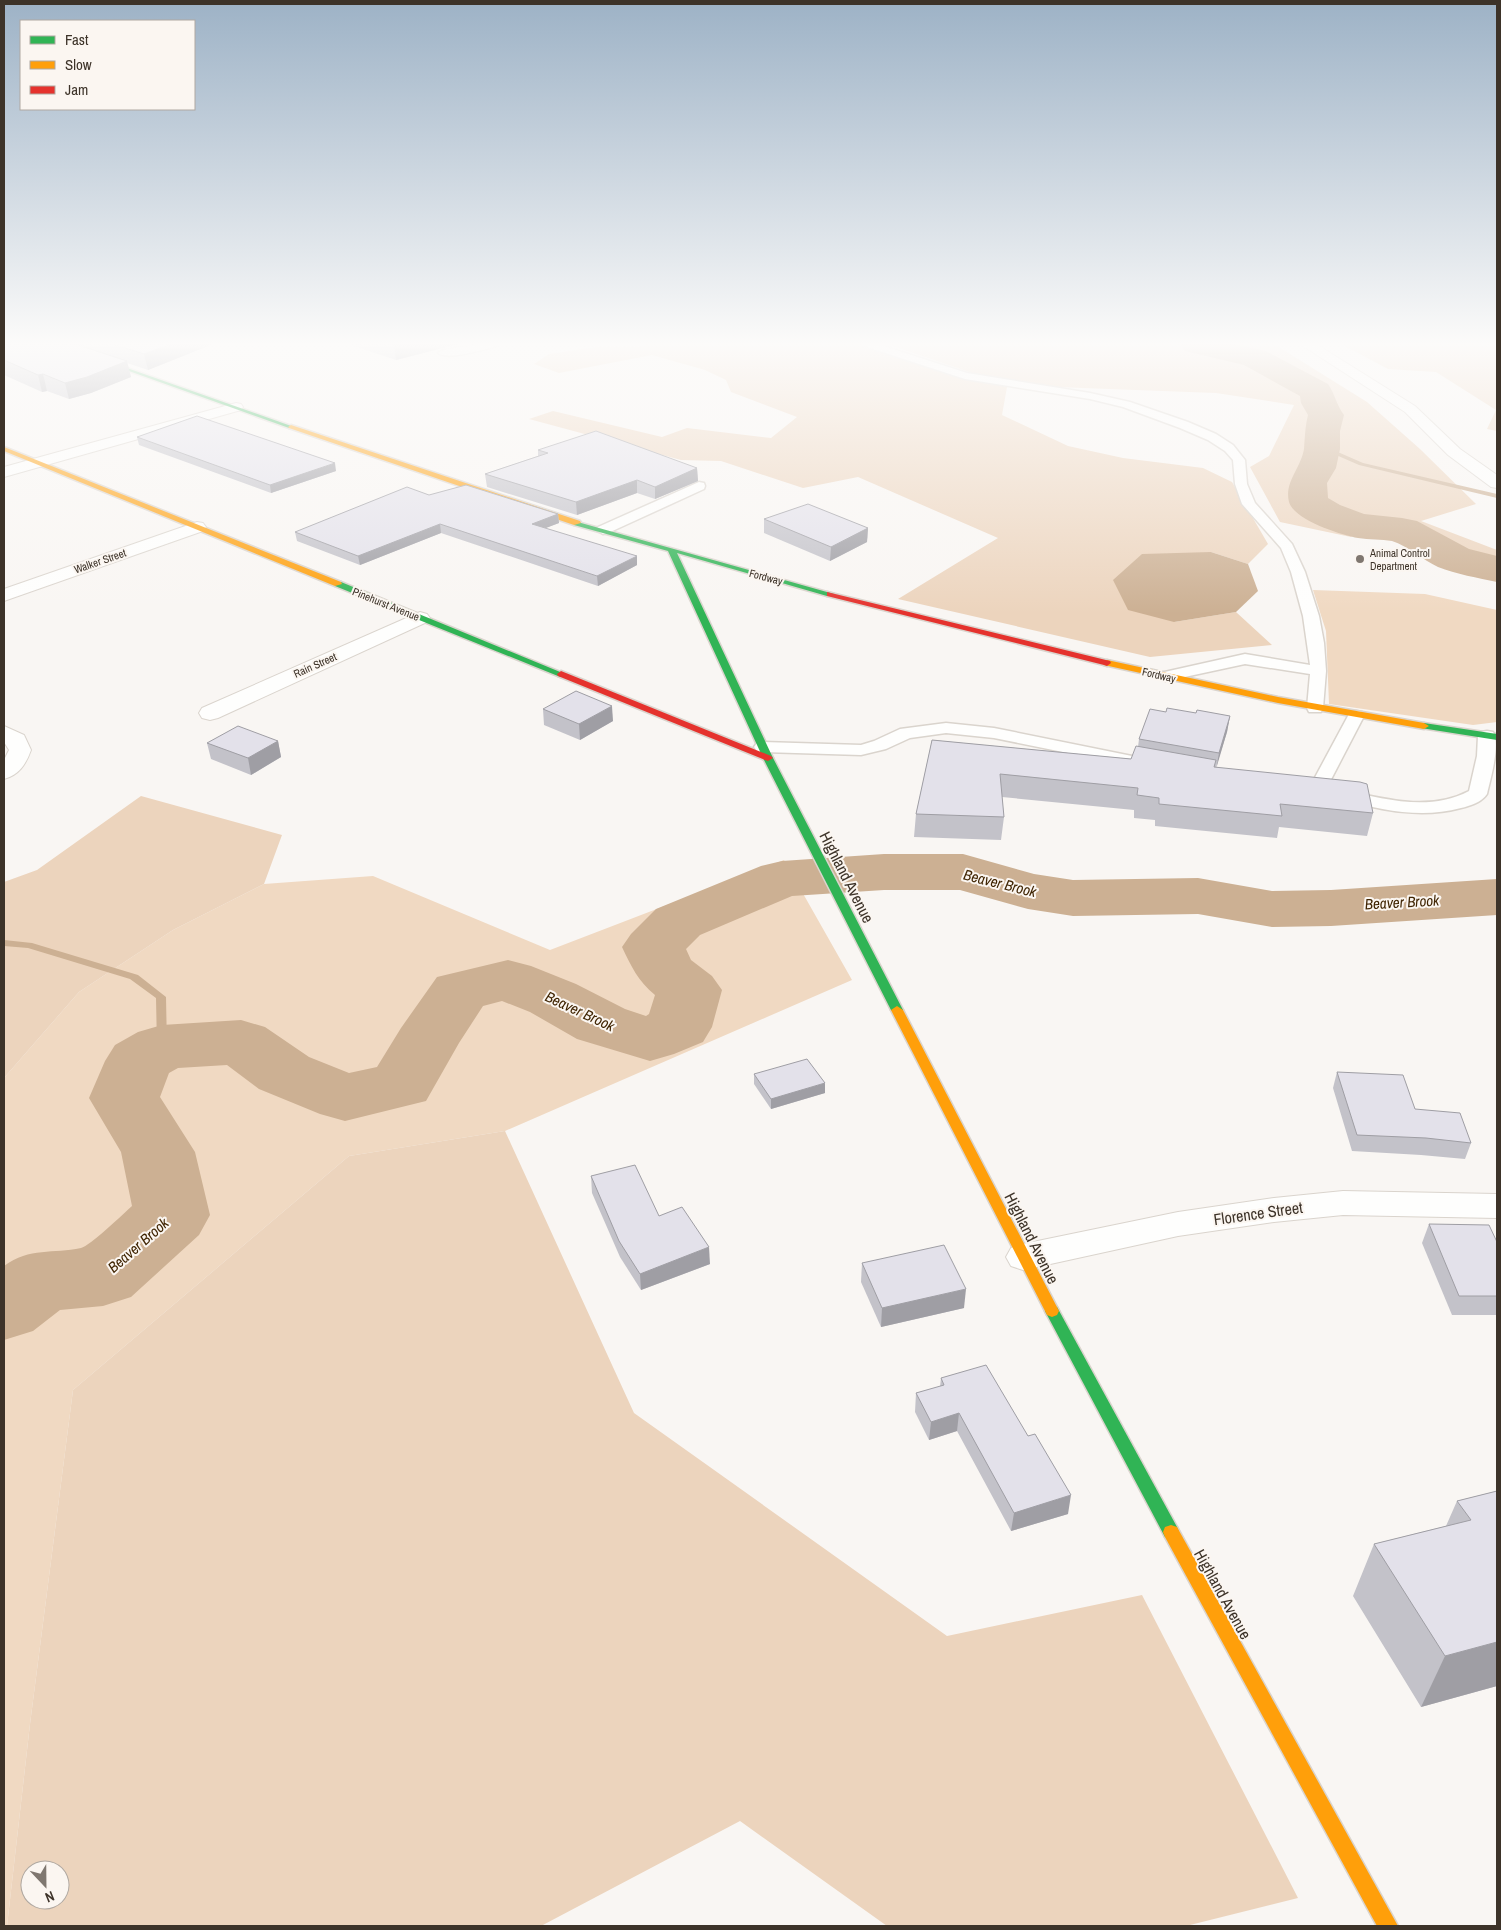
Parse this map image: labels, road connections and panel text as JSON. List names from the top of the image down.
{
  "streets": {
    "street": [
      "Walker Street",
      "Fordway",
      "Pinehurst Avenue",
      "Rain Street",
      "Highland Avenue",
      "Florence Street"
    ]
  },
  "crossings": [
    ["Walker Street", "Pinehurst Avenue"],
    ["Fordway", "Highland Avenue"],
    ["Pinehurst Avenue", "Rain Street"],
    ["Pinehurst Avenue", "Highland Avenue"],
    ["Highland Avenue", "Florence Street"]
  ],
  "water": ["Beaver Brook"],
  "places": ["Animal Control Department"],
  "legend": ["Fast", "Slow", "Jam"],
  "north": "bottom"
}
